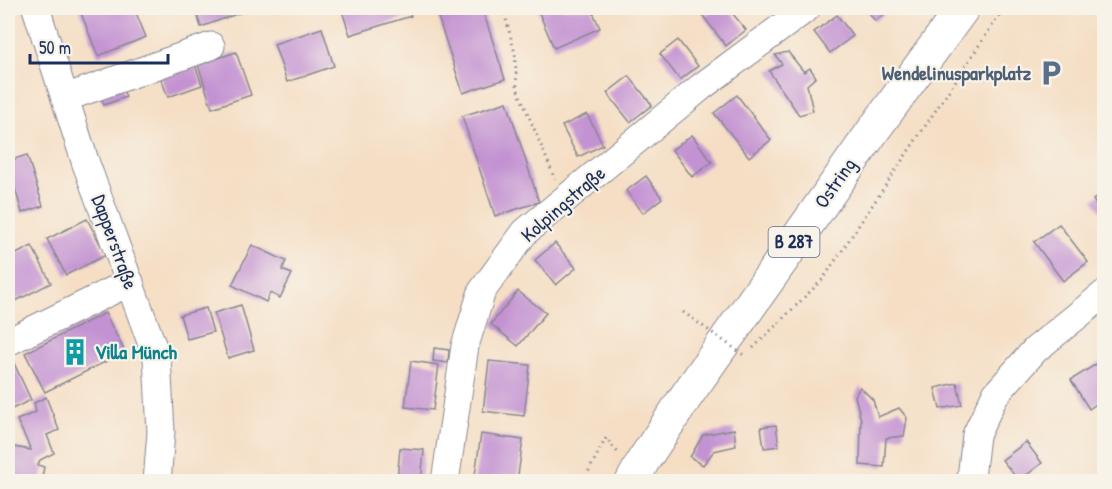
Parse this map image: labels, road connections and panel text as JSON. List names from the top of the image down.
{
  "streets": {
    "main road": ["Ostring", "B 287"],
    "street": ["Kolpingstraße", "Dapperstraße"]
  },
  "places": {
    "parking": ["Wendelinusparkplatz"],
    "building": ["Villa Münch"]
  },
  "scale_bar": "50 m"
}
